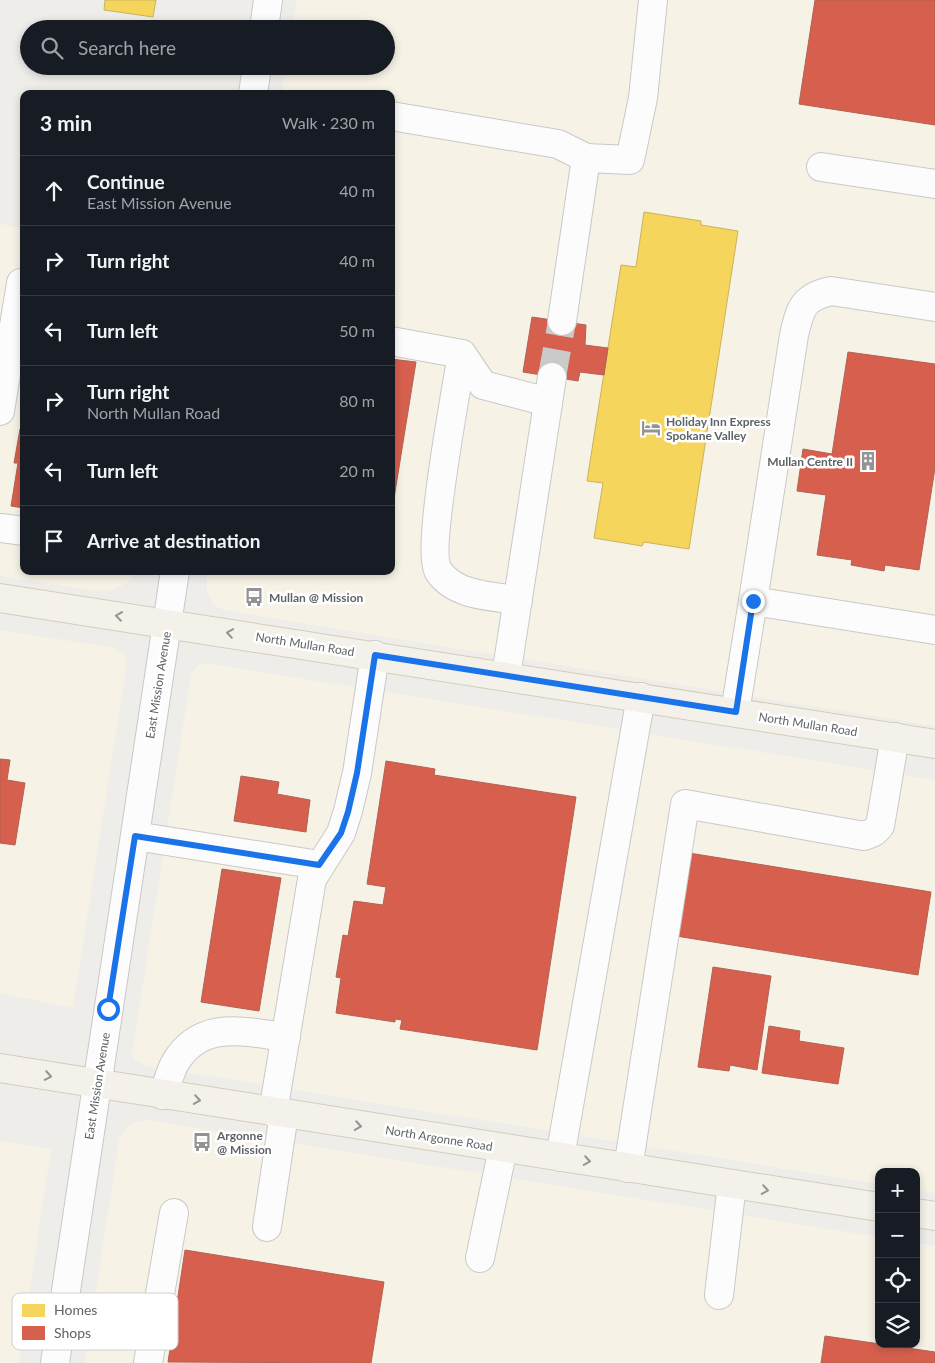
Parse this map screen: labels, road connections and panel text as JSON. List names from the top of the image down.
{
  "streets": {
    "main road": ["North Mullan Road", "North Argonne Road"],
    "street": ["East Mission Avenue"]
  },
  "crossings": [
    ["North Mullan Road", "East Mission Avenue"],
    ["East Mission Avenue", "North Argonne Road"]
  ],
  "one_way": ["North Mullan Road", "North Argonne Road"],
  "places": {
    "hotel": ["Holiday Inn Express Spokane Valley"],
    "building": ["Mullan Centre II"],
    "bus stop": ["Mullan @ Mission", "Argonne @ Mission"]
  },
  "legend": ["Homes", "Shops"],
  "page": {
    "search": "Search here",
    "heading": ["3 min", "Walk · 230 m"],
    "list": [
      ["Continue", "East Mission Avenue", "40 m"],
      ["Turn right", "40 m"],
      ["Turn left", "50 m"],
      ["Turn right", "North Mullan Road", "80 m"],
      ["Turn left", "20 m"],
      "Arrive at destination"
    ],
    "map_buttons": ["+", "−"]
  }
}
